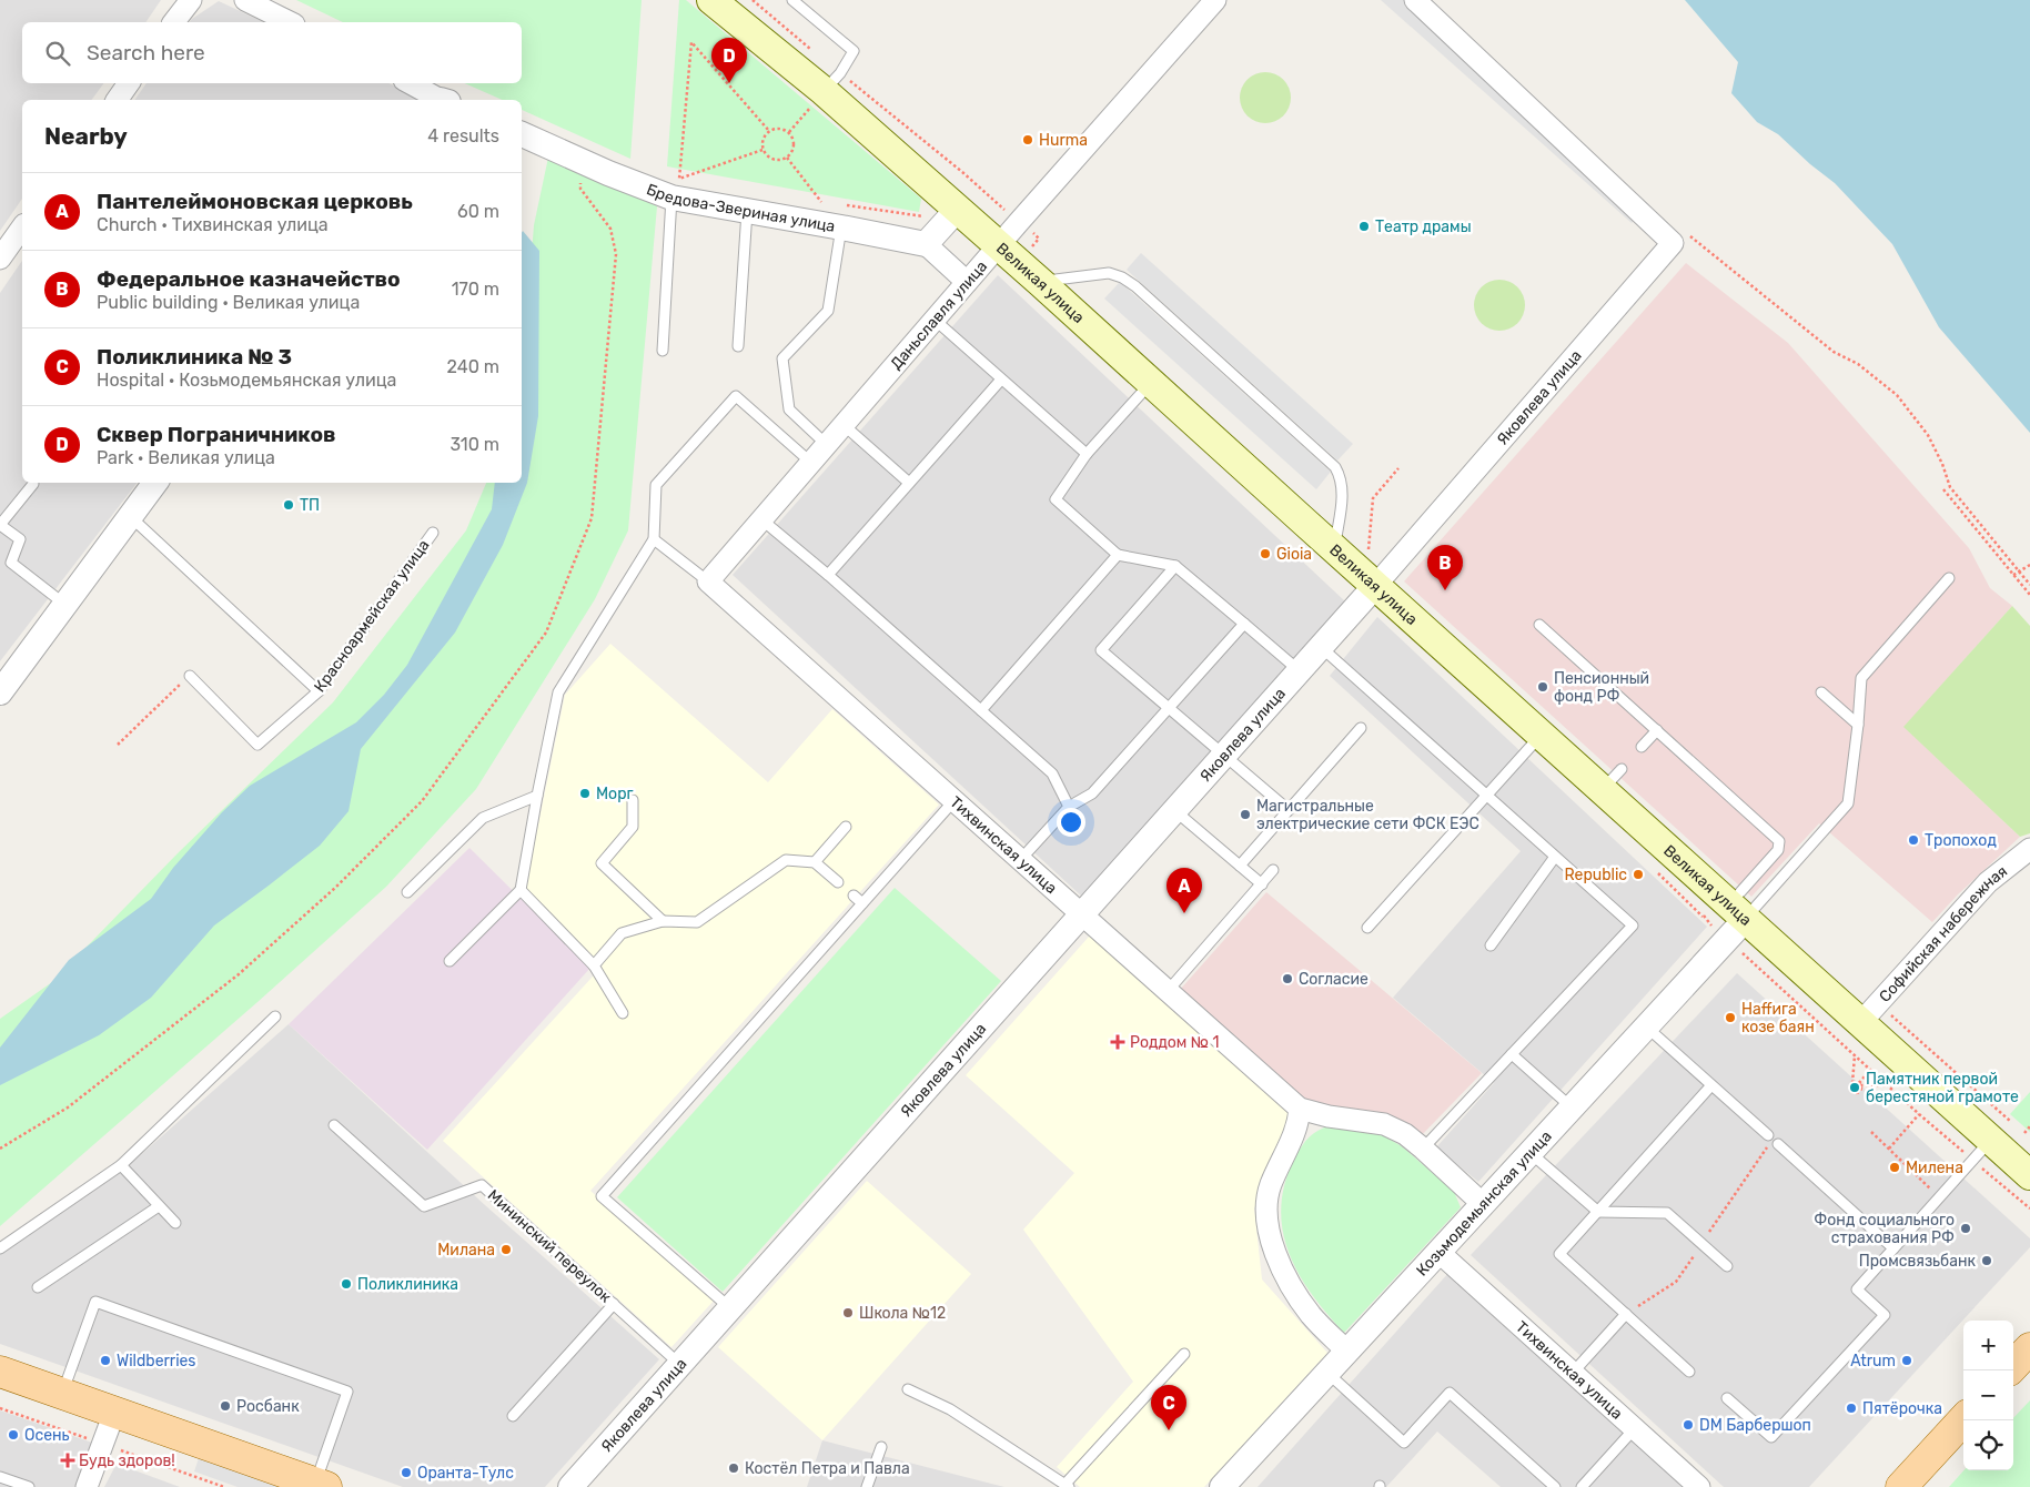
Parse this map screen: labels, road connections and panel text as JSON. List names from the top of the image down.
{
  "streets": {
    "main road": ["Великая улица"],
    "street": [
      "Бредова-Звериная улица",
      "Даньславля улица",
      "Яковлева улица",
      "Тихвинская улица",
      "Софийская набережная",
      "Козьмодемьянская улица"
    ],
    "lane": ["Красноармейская улица", "Мининский переулок"]
  },
  "crossings": [
    ["Великая улица", "Даньславля улица"],
    ["Великая улица", "Яковлева улица"],
    ["Великая улица", "Софийская набережная"],
    ["Великая улица", "Козьмодемьянская улица"],
    ["Даньславля улица", "Тихвинская улица"],
    ["Яковлева улица", "Тихвинская улица"],
    ["Яковлева улица", "Мининский переулок"],
    ["Тихвинская улица", "Козьмодемьянская улица"]
  ],
  "places": {
    "other": [
      "Hurma",
      "Театр драмы",
      "ТП",
      "Gioia",
      "Пенсионный фонд РФ",
      "Морг",
      "Магистральные электрические сети ФСК ЕЭС",
      "Тропоход",
      "Republic",
      "Согласие",
      "Наffига козе баян",
      "Памятник первой берестяной грамоте",
      "Милена",
      "Фонд социального страхования РФ",
      "Милана",
      "Промсвязьбанк",
      "Поликлиника",
      "Школа №12",
      "Wildberries",
      "Atrum",
      "Росбанк",
      "Пятёрочка",
      "DM Барбершоп",
      "Осень",
      "Костёл Петра и Павла",
      "Оранта-Тулс"
    ],
    "health": ["Роддом № 1", "Будь здоров!"]
  },
  "page": {
    "search": "Search here",
    "pins": [
      "D",
      "B",
      "A",
      "C"
    ],
    "heading": ["Nearby", "4 results"],
    "list": [
      {
        "mark": "A",
        "name": "Пантелеймоновская церковь",
        "note": "Church · Тихвинская улица",
        "value": "60 m"
      },
      {
        "mark": "B",
        "name": "Федеральное казначейство",
        "note": "Public building · Великая улица",
        "value": "170 m"
      },
      {
        "mark": "C",
        "name": "Поликлиника № 3",
        "note": "Hospital · Козьмодемьянская улица",
        "value": "240 m"
      },
      {
        "mark": "D",
        "name": "Сквер Пограничников",
        "note": "Park · Великая улица",
        "value": "310 m"
      }
    ],
    "map_buttons": ["+", "−"]
  }
}
